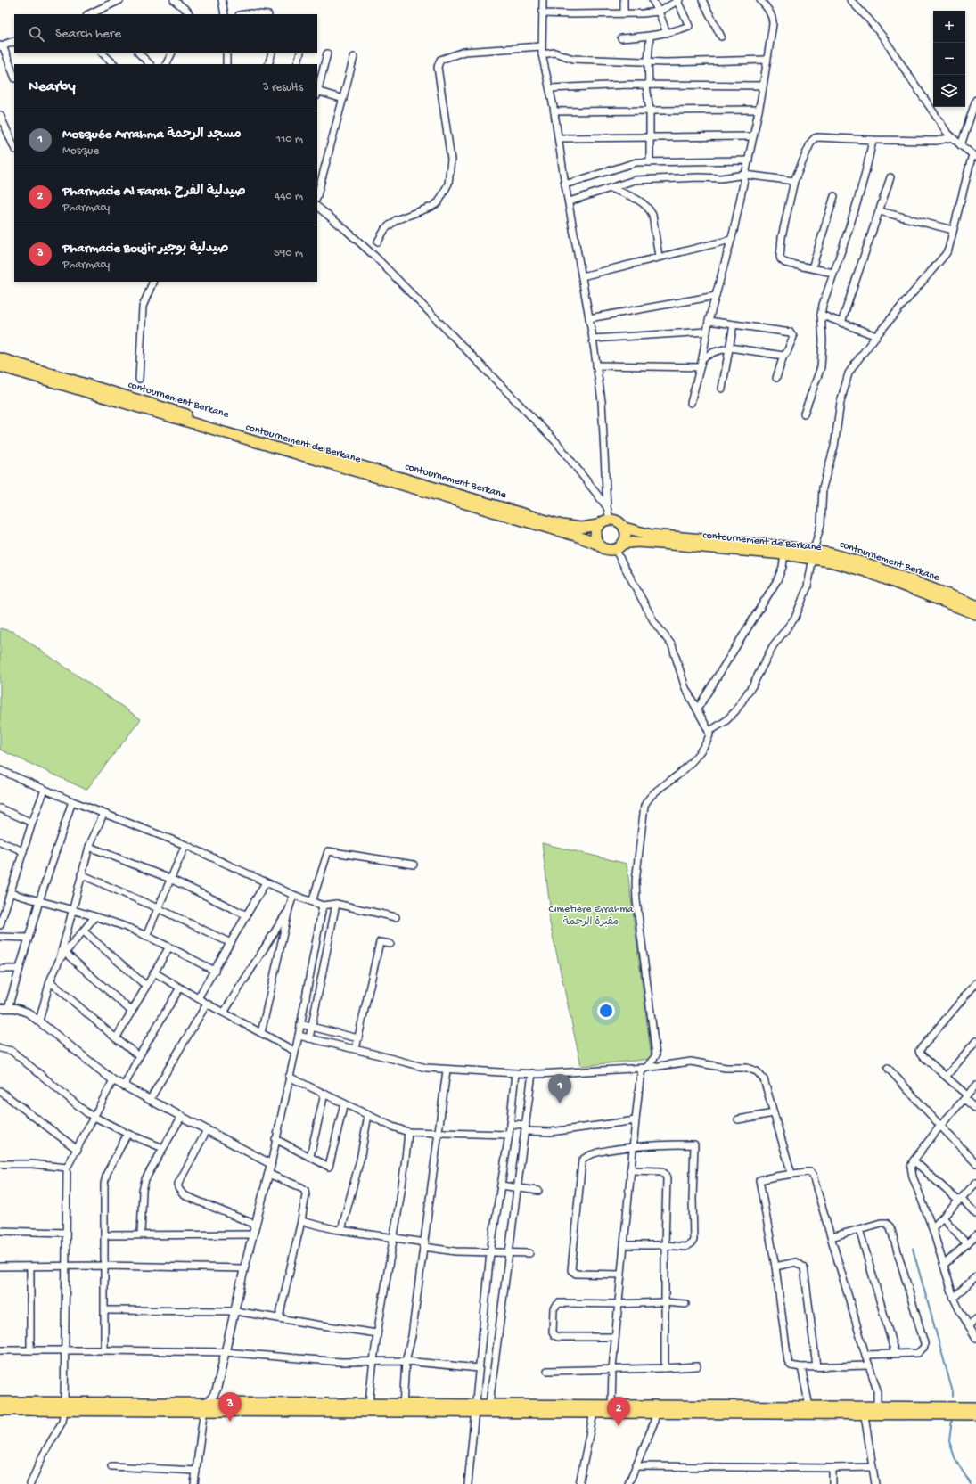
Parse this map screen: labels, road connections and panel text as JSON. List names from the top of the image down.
{
  "streets": {
    "highway": ["contournement Berkane", "contournement de Berkane"]
  },
  "crossings": [
    ["contournement Berkane", "contournement de Berkane"]
  ],
  "parks": ["Cimetière Errahma مقبرة الرحمة"],
  "page": {
    "map_buttons": ["+", "−"],
    "search": "Search here",
    "heading": ["Nearby", "3 results"],
    "list": [
      {
        "mark": "1",
        "name": "Mosquée Arrahma مسجد الرحمة",
        "note": "Mosque",
        "value": "110 m"
      },
      {
        "mark": "2",
        "name": "Pharmacie Al Farah صيدلية الفرح",
        "note": "Pharmacy",
        "value": "440 m"
      },
      {
        "mark": "3",
        "name": "Pharmacie Boujir صيدلية بوجير",
        "note": "Pharmacy",
        "value": "590 m"
      }
    ],
    "pins": ["1", "3", "2"]
  }
}
